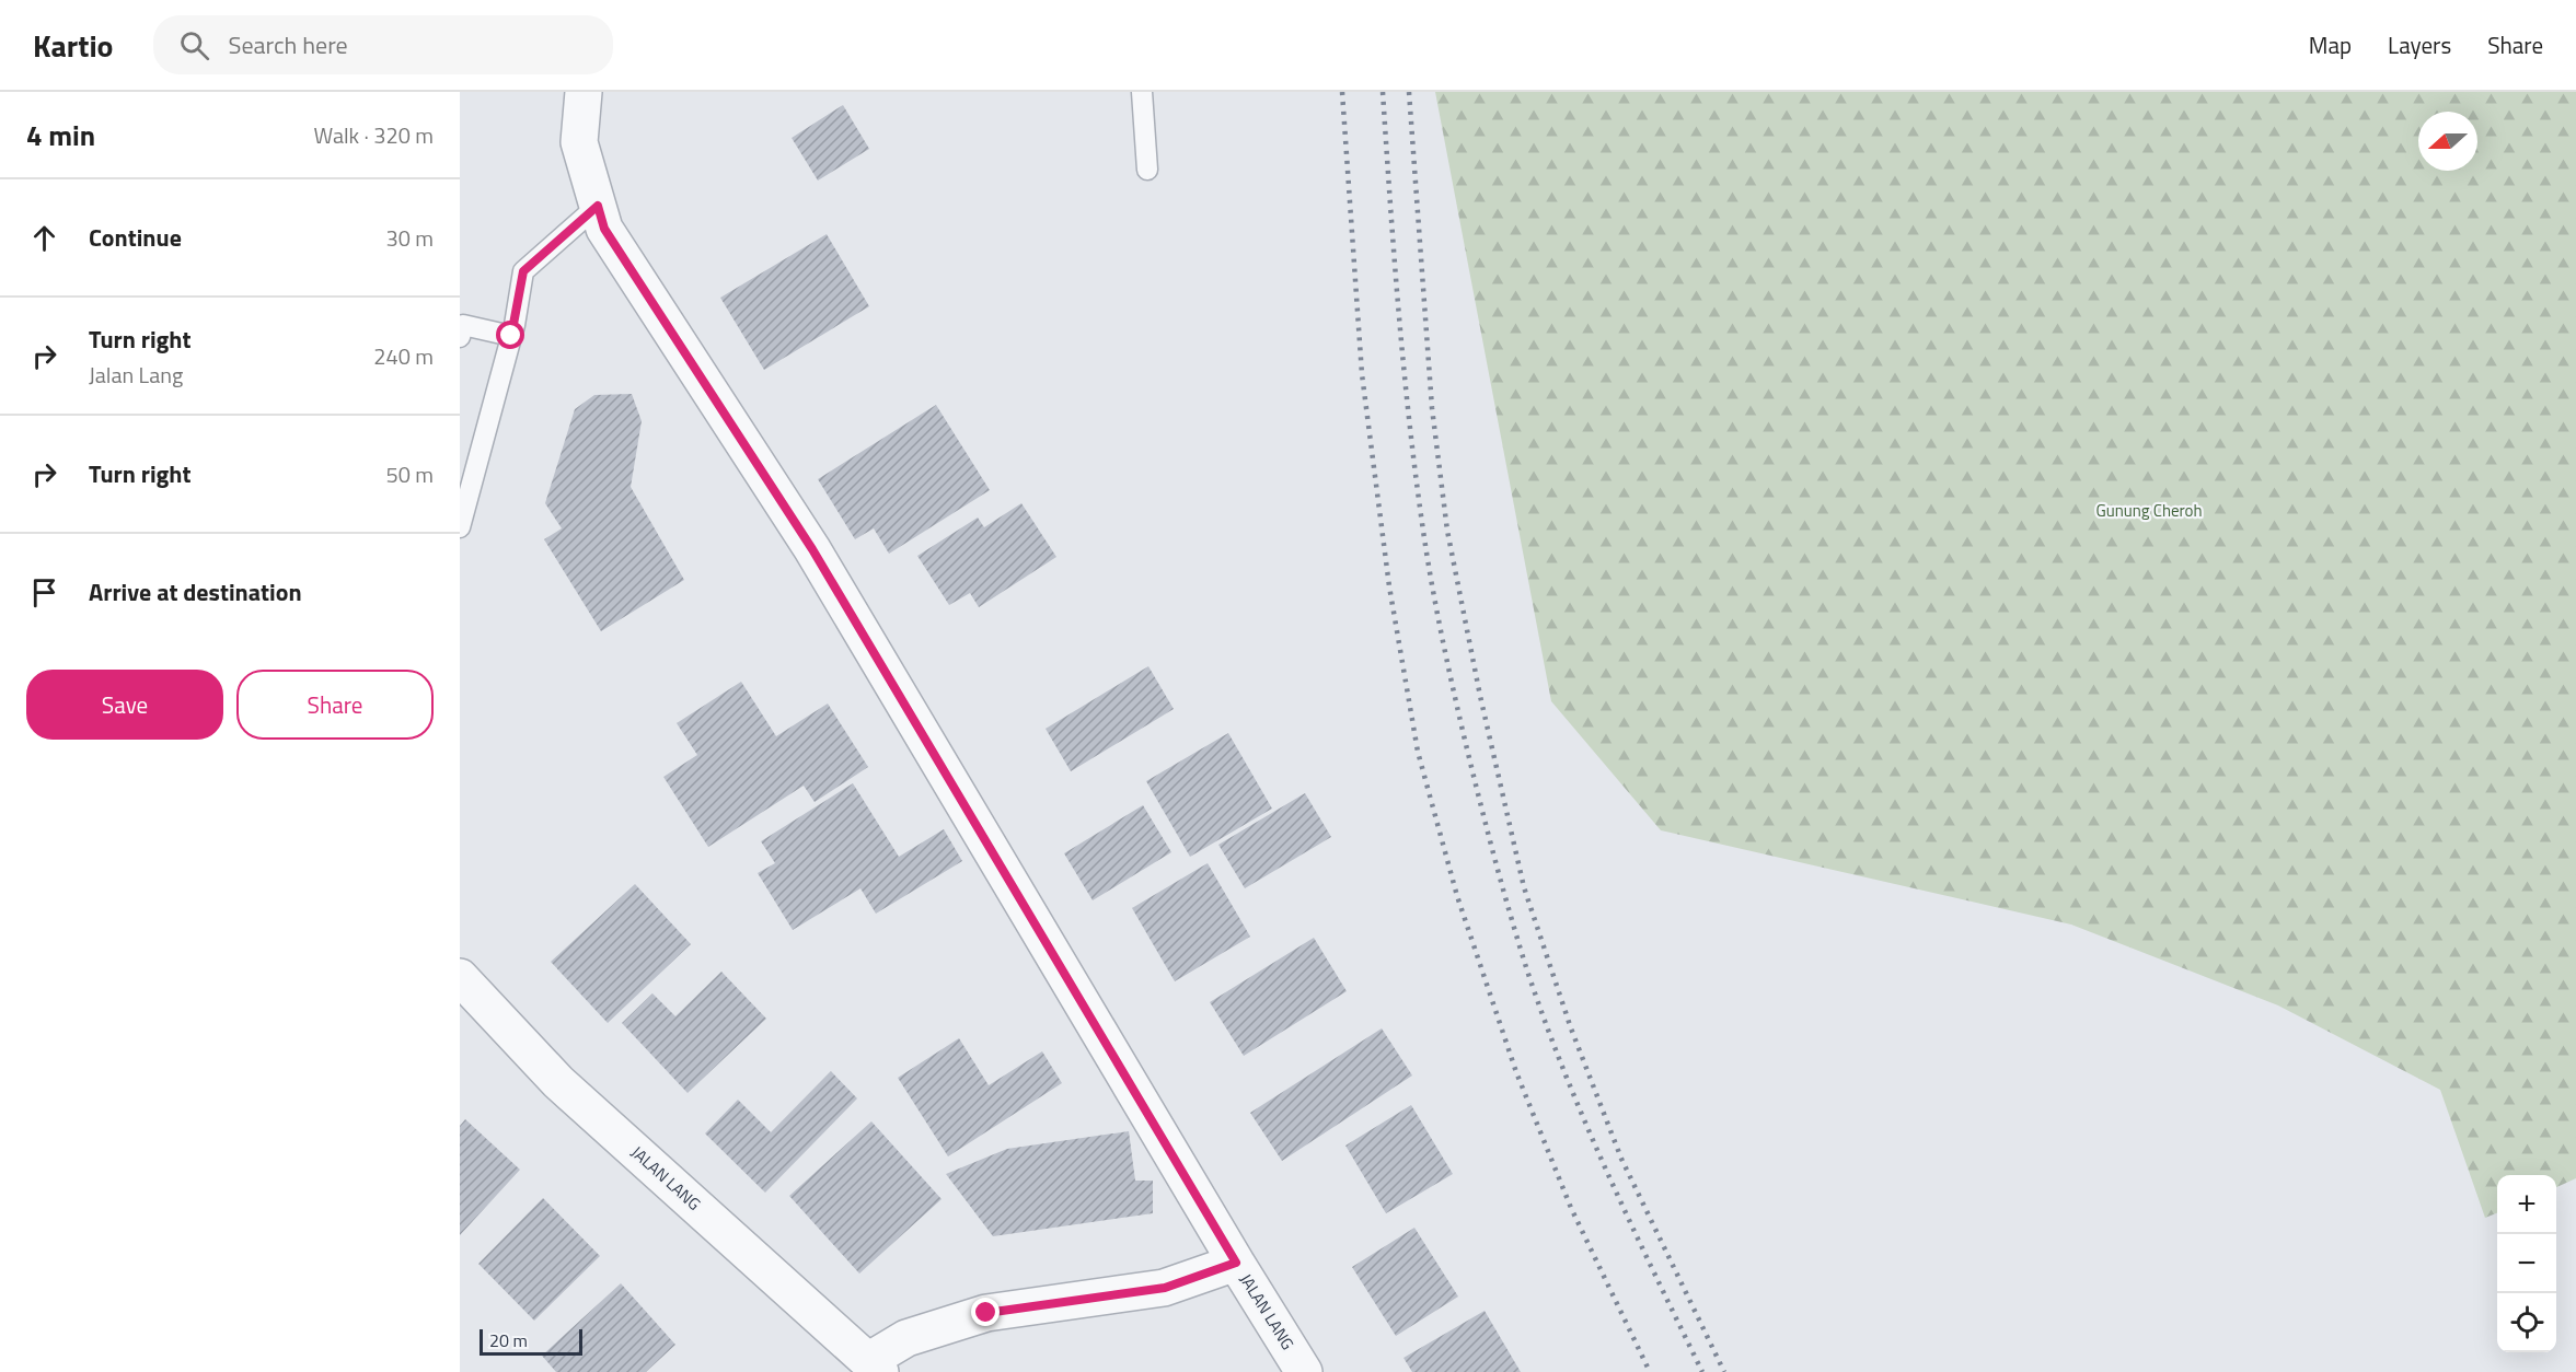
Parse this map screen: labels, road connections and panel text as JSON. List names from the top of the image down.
{
  "streets": {
    "street": ["JALAN LANG"]
  },
  "parks": ["Gunung Cheroh"],
  "scale_bar": "20 m",
  "north": "left",
  "page": {
    "header": "Kartio",
    "search": "Search here",
    "nav": ["Map", "Layers", "Share"],
    "heading": ["4 min", "Walk · 320 m"],
    "list": [
      ["Continue", "30 m"],
      ["Turn right", "Jalan Lang", "240 m"],
      ["Turn right", "50 m"],
      "Arrive at destination"
    ],
    "buttons": ["Save", "Share"],
    "map_buttons": ["+", "−"],
    "scale": "20 m"
  }
}
